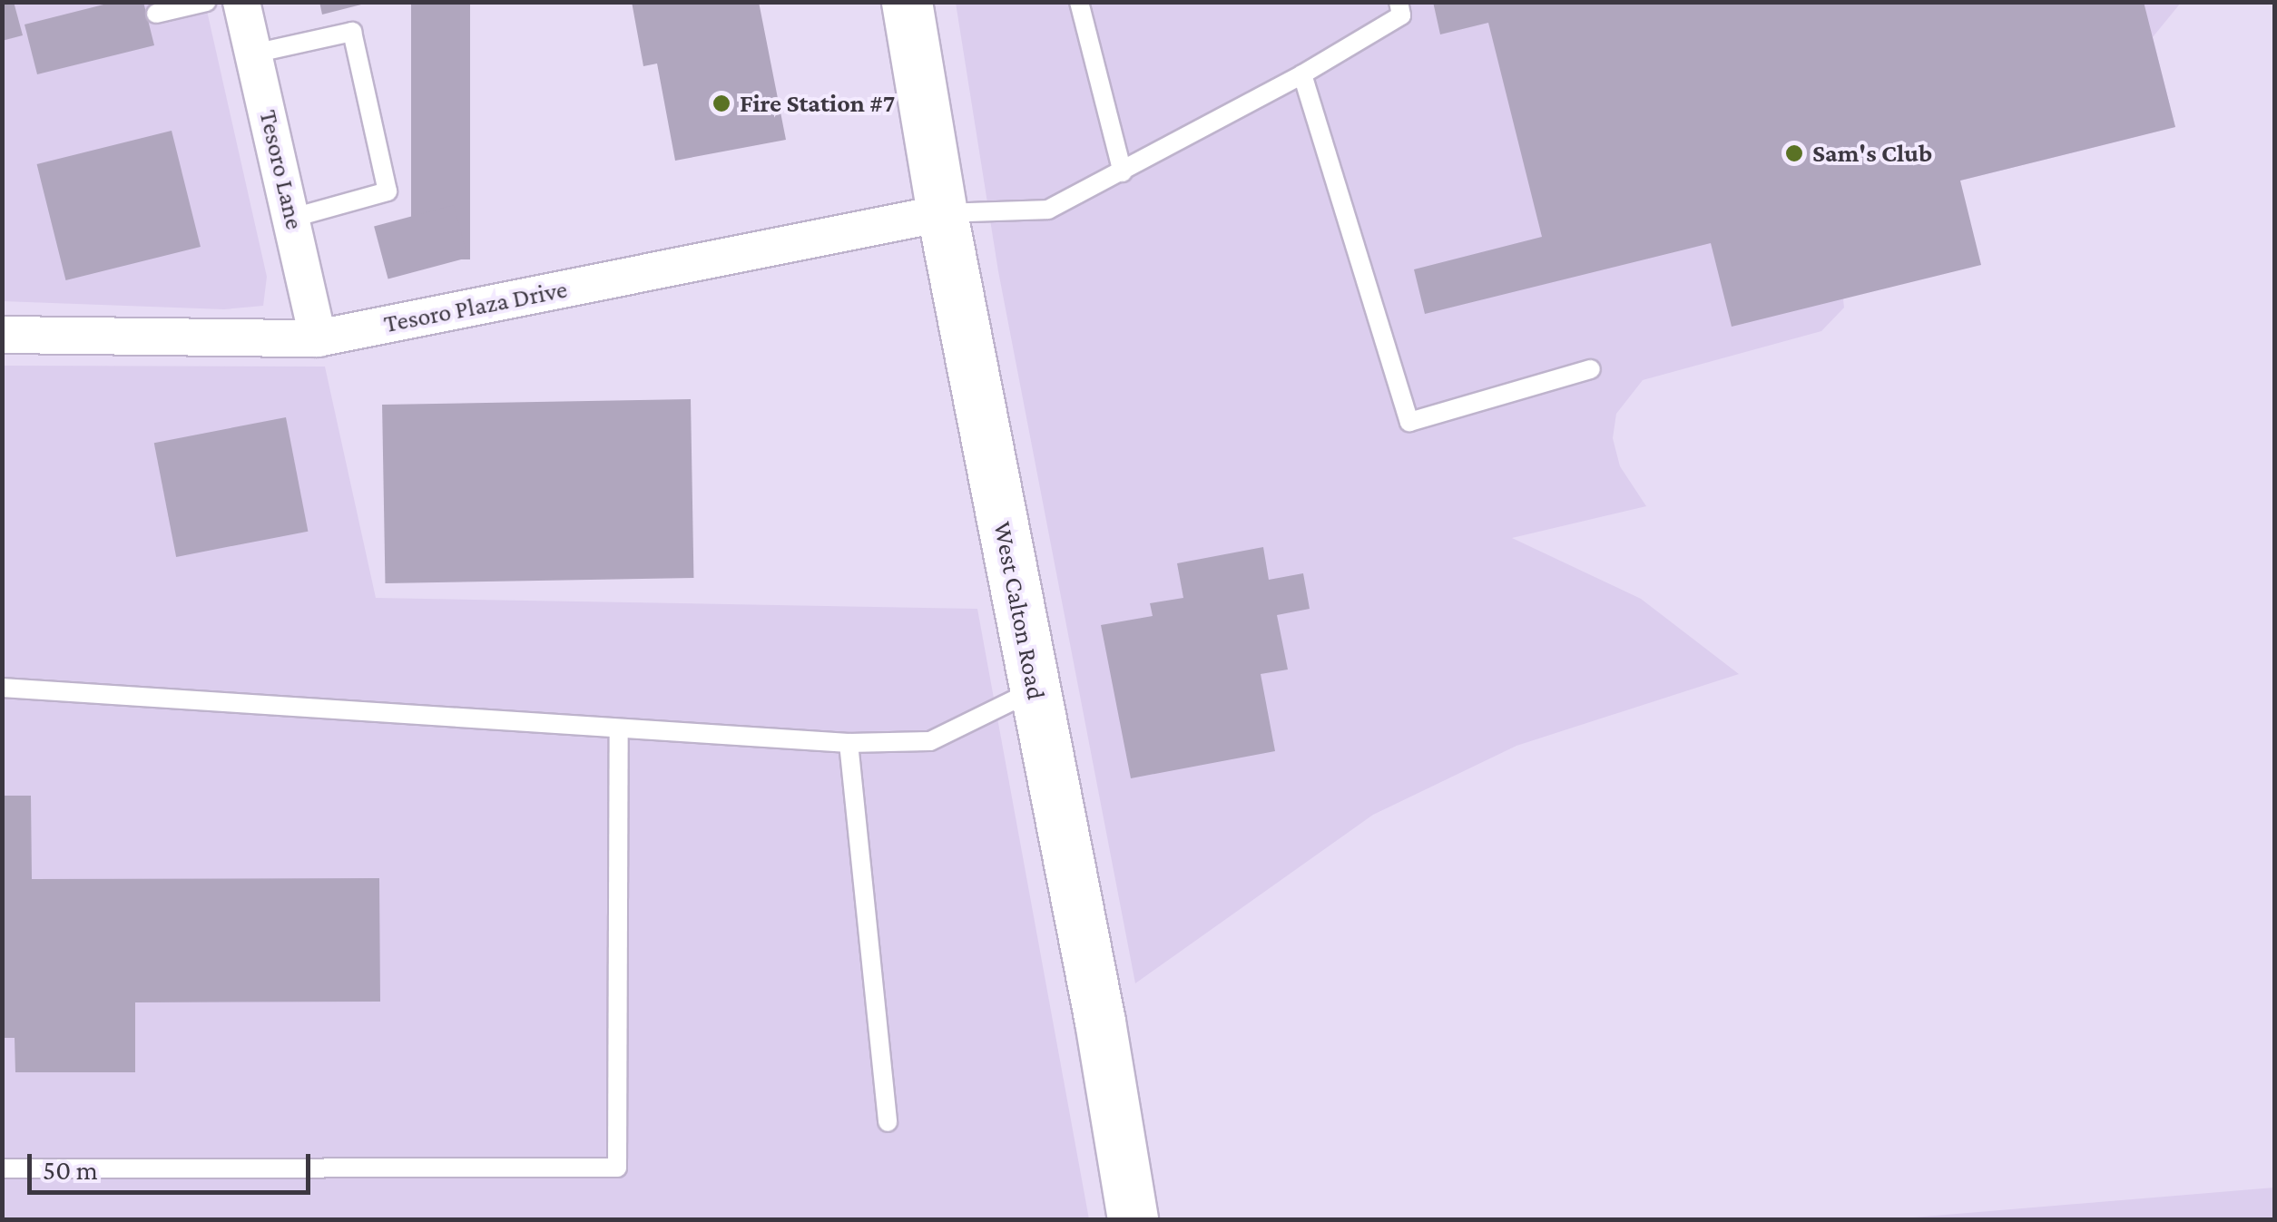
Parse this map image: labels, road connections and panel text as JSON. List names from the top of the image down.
{
  "streets": {
    "main road": ["West Calton Road"],
    "street": ["Tesoro Lane", "Tesoro Plaza Drive"]
  },
  "crossings": [
    ["Tesoro Lane", "Tesoro Plaza Drive"],
    ["Tesoro Plaza Drive", "West Calton Road"]
  ],
  "places": ["Fire Station #7", "Sam's Club"],
  "scale_bar": "50 m"
}
